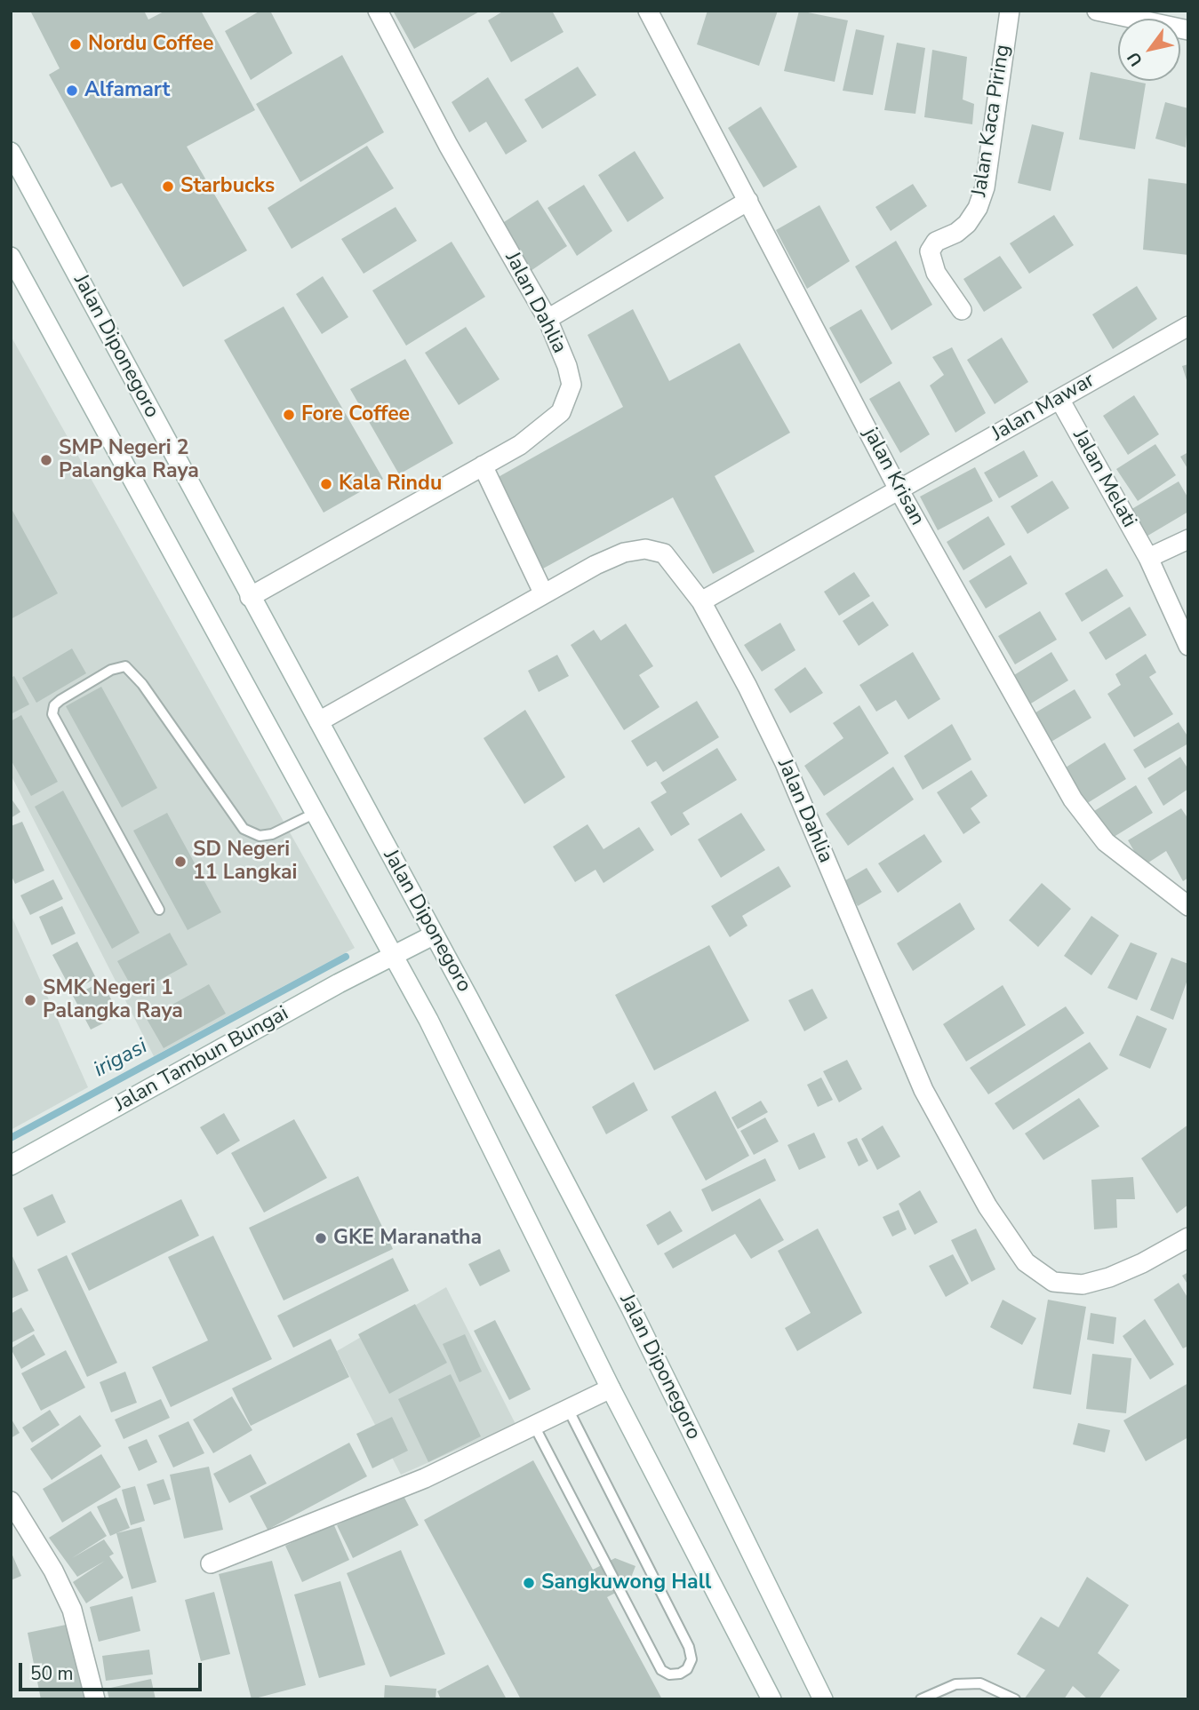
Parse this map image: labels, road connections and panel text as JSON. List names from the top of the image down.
{
  "streets": {
    "street": [
      "Jalan Kaca Piring",
      "Jalan Dahlia",
      "Jalan Diponegoro",
      "Jalan Mawar",
      "jalan Krisan",
      "Jalan Melati",
      "Jalan Tambun Bungai"
    ]
  },
  "crossings": [
    ["Jalan Dahlia", "Jalan Diponegoro"],
    ["Jalan Dahlia", "Jalan Mawar"],
    ["Jalan Diponegoro", "Jalan Tambun Bungai"],
    ["Jalan Mawar", "jalan Krisan"],
    ["Jalan Mawar", "Jalan Melati"]
  ],
  "water": ["irigasi"],
  "places": [
    "Nordu Coffee",
    "Alfamart",
    "Starbucks",
    "Fore Coffee",
    "SMP Negeri 2 Palangka Raya",
    "Kala Rindu",
    "SD Negeri 11 Langkai",
    "SMK Negeri 1 Palangka Raya",
    "GKE Maranatha",
    "Sangkuwong Hall"
  ],
  "scale_bar": "50 m",
  "north": "bottom left"
}
